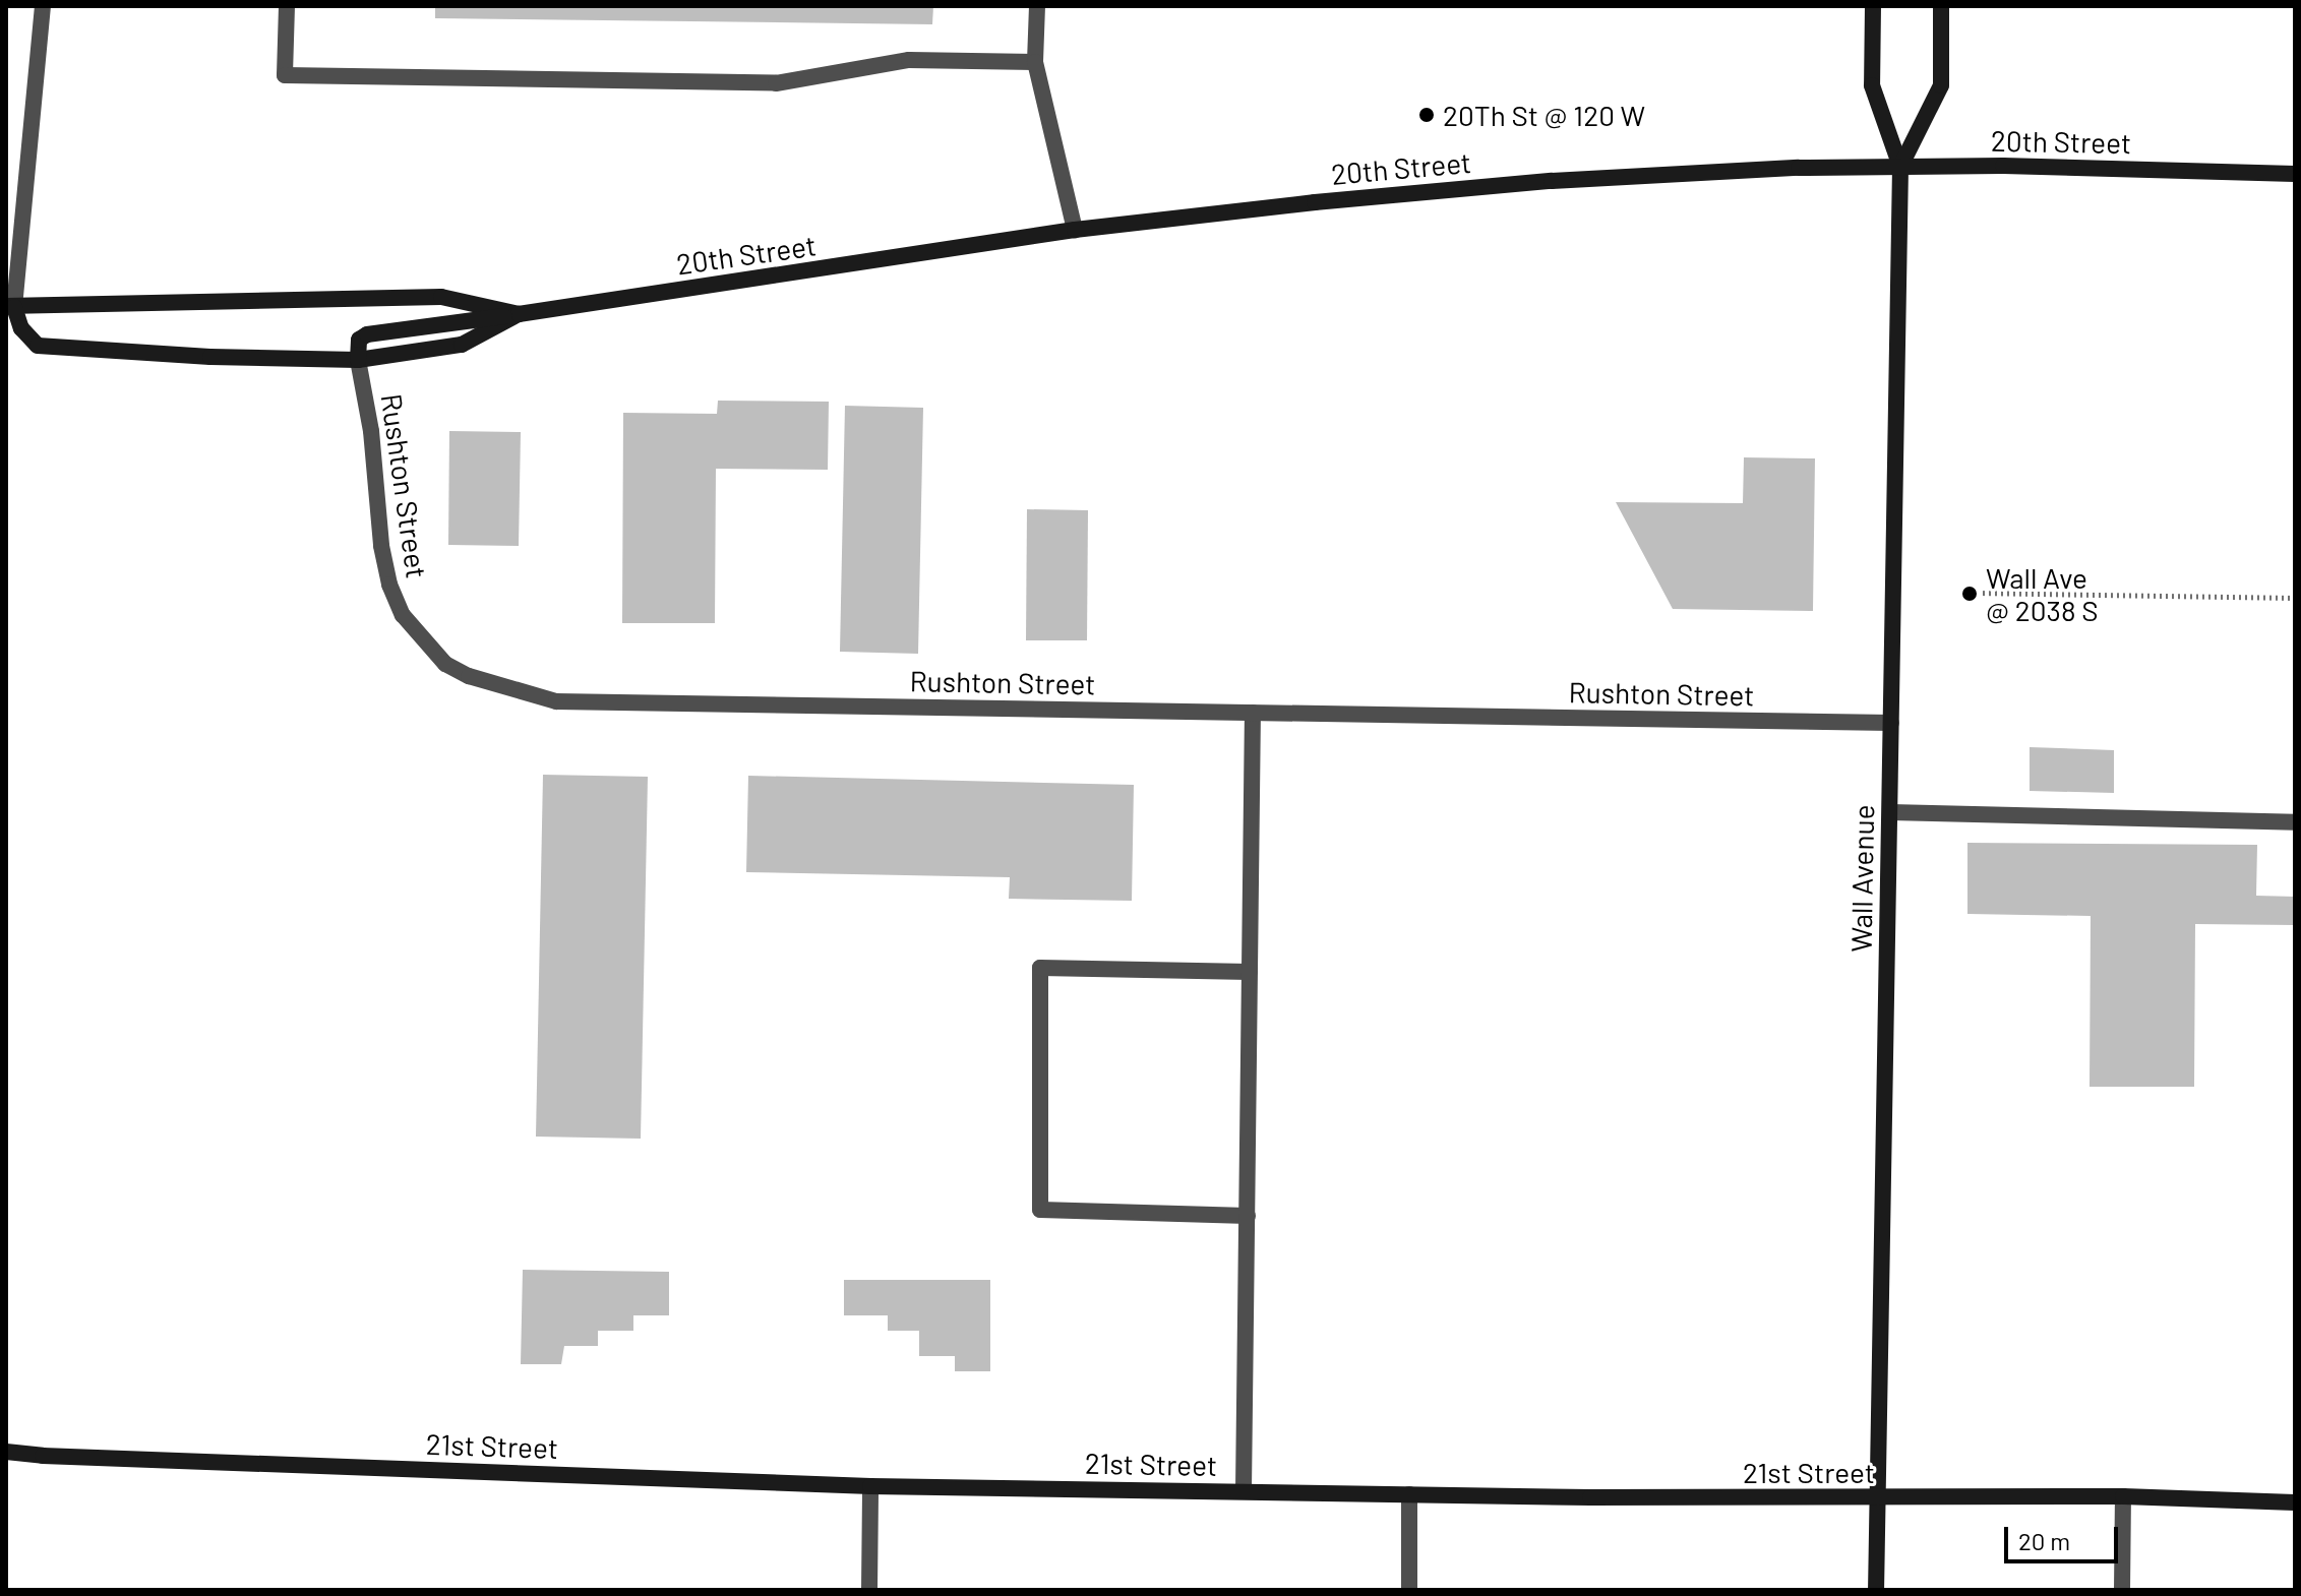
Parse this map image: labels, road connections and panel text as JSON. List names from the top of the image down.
{
  "streets": {
    "main road": ["20th Street", "Wall Avenue", "21st Street"],
    "street": ["Rushton Street"]
  },
  "crossings": [
    ["20th Street", "Rushton Street"],
    ["20th Street", "Wall Avenue"],
    ["Rushton Street", "Wall Avenue"],
    ["Wall Avenue", "21st Street"]
  ],
  "places": ["20Th St @ 120 W", "Wall Ave @ 2038 S"],
  "scale_bar": "20 m"
}
